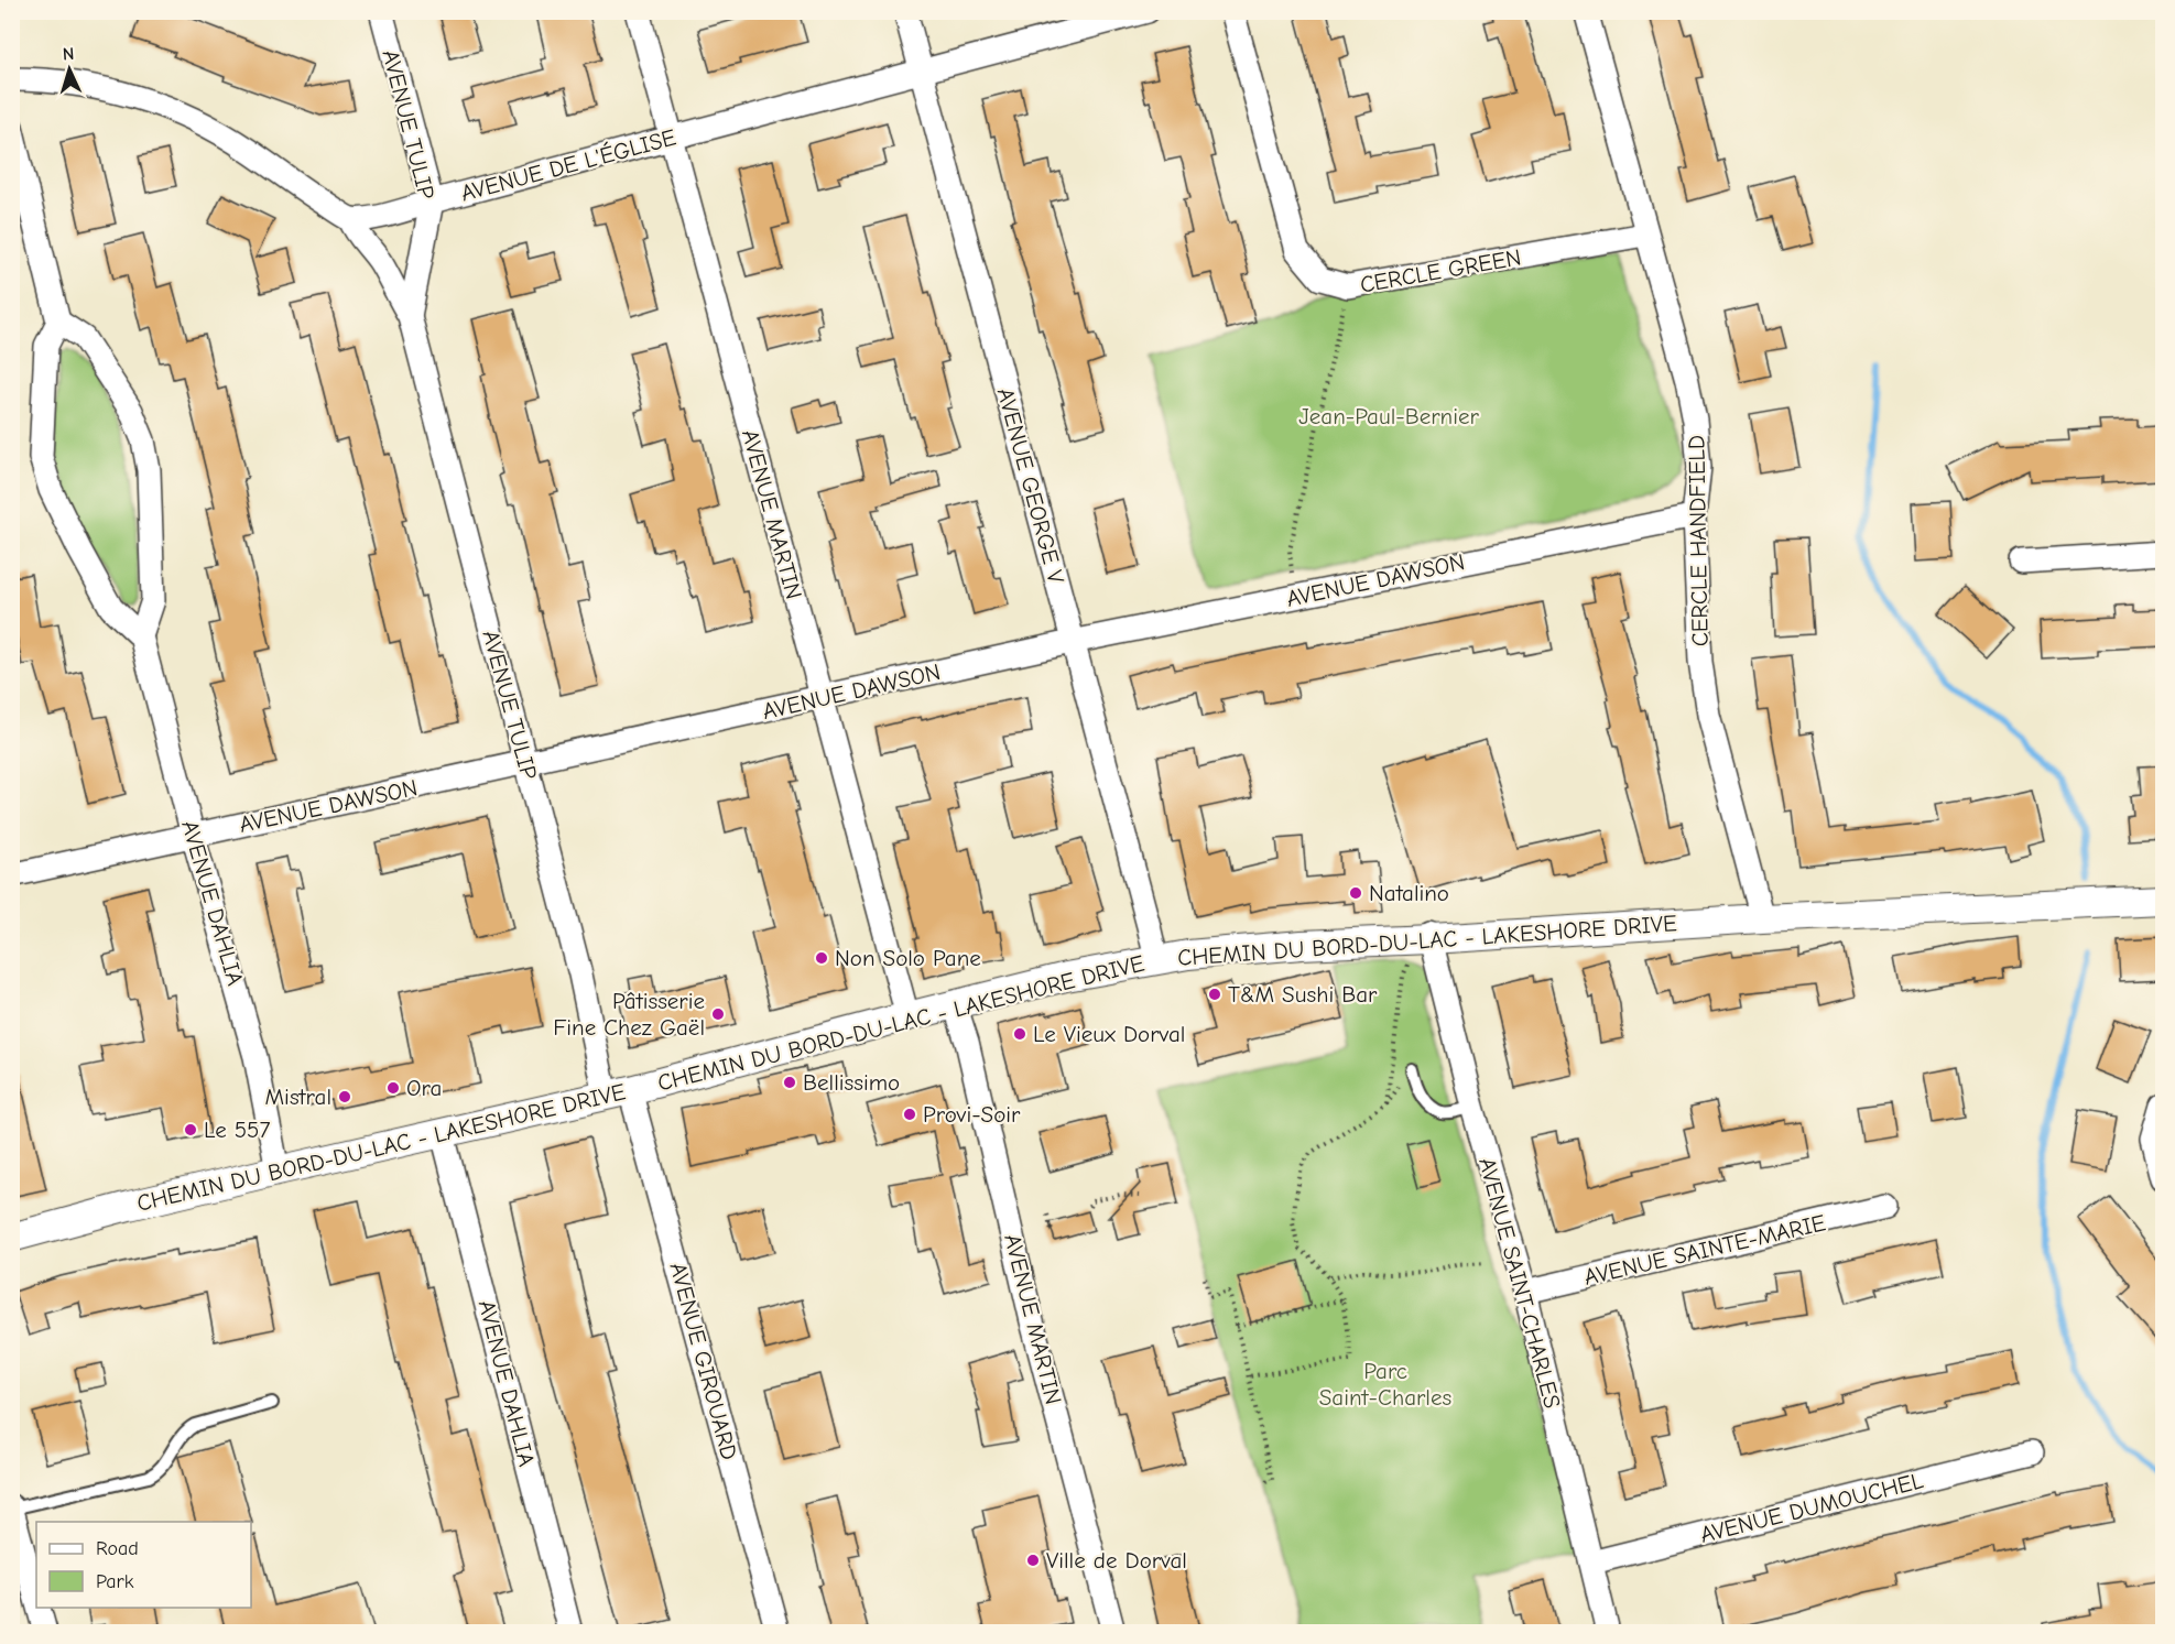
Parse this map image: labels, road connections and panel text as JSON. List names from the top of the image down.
{
  "streets": {
    "street": [
      "AVENUE TULIP",
      "AVENUE DE L'ÉGLISE",
      "CERCLE GREEN",
      "AVENUE GEORGE V",
      "AVENUE MARTIN",
      "CERCLE HANDFIELD",
      "AVENUE DAWSON",
      "AVENUE DAHLIA",
      "CHEMIN DU BORD-DU-LAC - LAKESHORE DRIVE",
      "AVENUE SAINTE-MARIE",
      "AVENUE SAINT-CHARLES",
      "AVENUE GIROUARD",
      "AVENUE DUMOUCHEL"
    ]
  },
  "crossings": [
    ["AVENUE TULIP", "AVENUE DE L'ÉGLISE"],
    ["AVENUE TULIP", "AVENUE DAWSON"],
    ["AVENUE TULIP", "CHEMIN DU BORD-DU-LAC - LAKESHORE DRIVE"],
    ["AVENUE TULIP", "AVENUE GIROUARD"],
    ["AVENUE DE L'ÉGLISE", "AVENUE GEORGE V"],
    ["AVENUE DE L'ÉGLISE", "AVENUE MARTIN"],
    ["CERCLE GREEN", "CERCLE HANDFIELD"],
    ["AVENUE GEORGE V", "AVENUE DAWSON"],
    ["AVENUE GEORGE V", "CHEMIN DU BORD-DU-LAC - LAKESHORE DRIVE"],
    ["AVENUE MARTIN", "AVENUE DAWSON"],
    ["AVENUE MARTIN", "CHEMIN DU BORD-DU-LAC - LAKESHORE DRIVE"],
    ["CERCLE HANDFIELD", "AVENUE DAWSON"],
    ["CERCLE HANDFIELD", "CHEMIN DU BORD-DU-LAC - LAKESHORE DRIVE"],
    ["AVENUE DAWSON", "AVENUE DAHLIA"],
    ["AVENUE DAHLIA", "CHEMIN DU BORD-DU-LAC - LAKESHORE DRIVE"],
    ["CHEMIN DU BORD-DU-LAC - LAKESHORE DRIVE", "AVENUE SAINT-CHARLES"],
    ["CHEMIN DU BORD-DU-LAC - LAKESHORE DRIVE", "AVENUE GIROUARD"],
    ["AVENUE SAINTE-MARIE", "AVENUE SAINT-CHARLES"],
    ["AVENUE SAINT-CHARLES", "AVENUE DUMOUCHEL"]
  ],
  "parks": ["Jean-Paul-Bernier", "Parc Saint-Charles"],
  "places": [
    "Natalino",
    "Non Solo Pane",
    "T&M Sushi Bar",
    "Pâtisserie Fine Chez Gaël",
    "Le Vieux Dorval",
    "Bellissimo",
    "Ora",
    "Mistral",
    "Provi-Soir",
    "Le 557",
    "Ville de Dorval"
  ],
  "legend": ["Road", "Park"],
  "north": "top"
}
